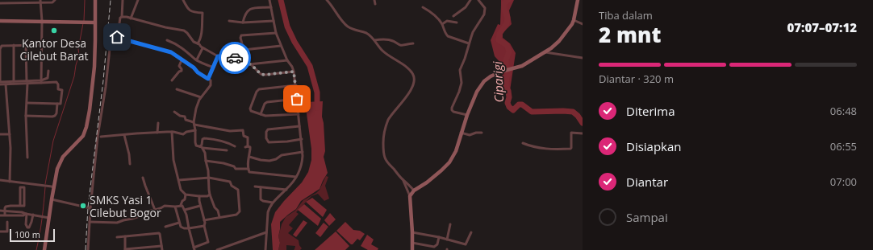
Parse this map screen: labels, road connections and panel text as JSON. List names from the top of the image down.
{
  "water": ["Ciparigi"],
  "places": ["Kantor Desa Cilebut Barat", "SMKS Yasi 1 Cilebut Bogor"],
  "scale_bar": "100 m",
  "page": {
    "heading": ["2 mnt", "Tiba dalam", "07:07–07:12"],
    "bar": "Diantar · 320 m",
    "list": [
      ["Diterima", "06:48"],
      ["Disiapkan", "06:55"],
      ["Diantar", "07:00"],
      "Sampai"
    ],
    "scale": "100 m"
  }
}
